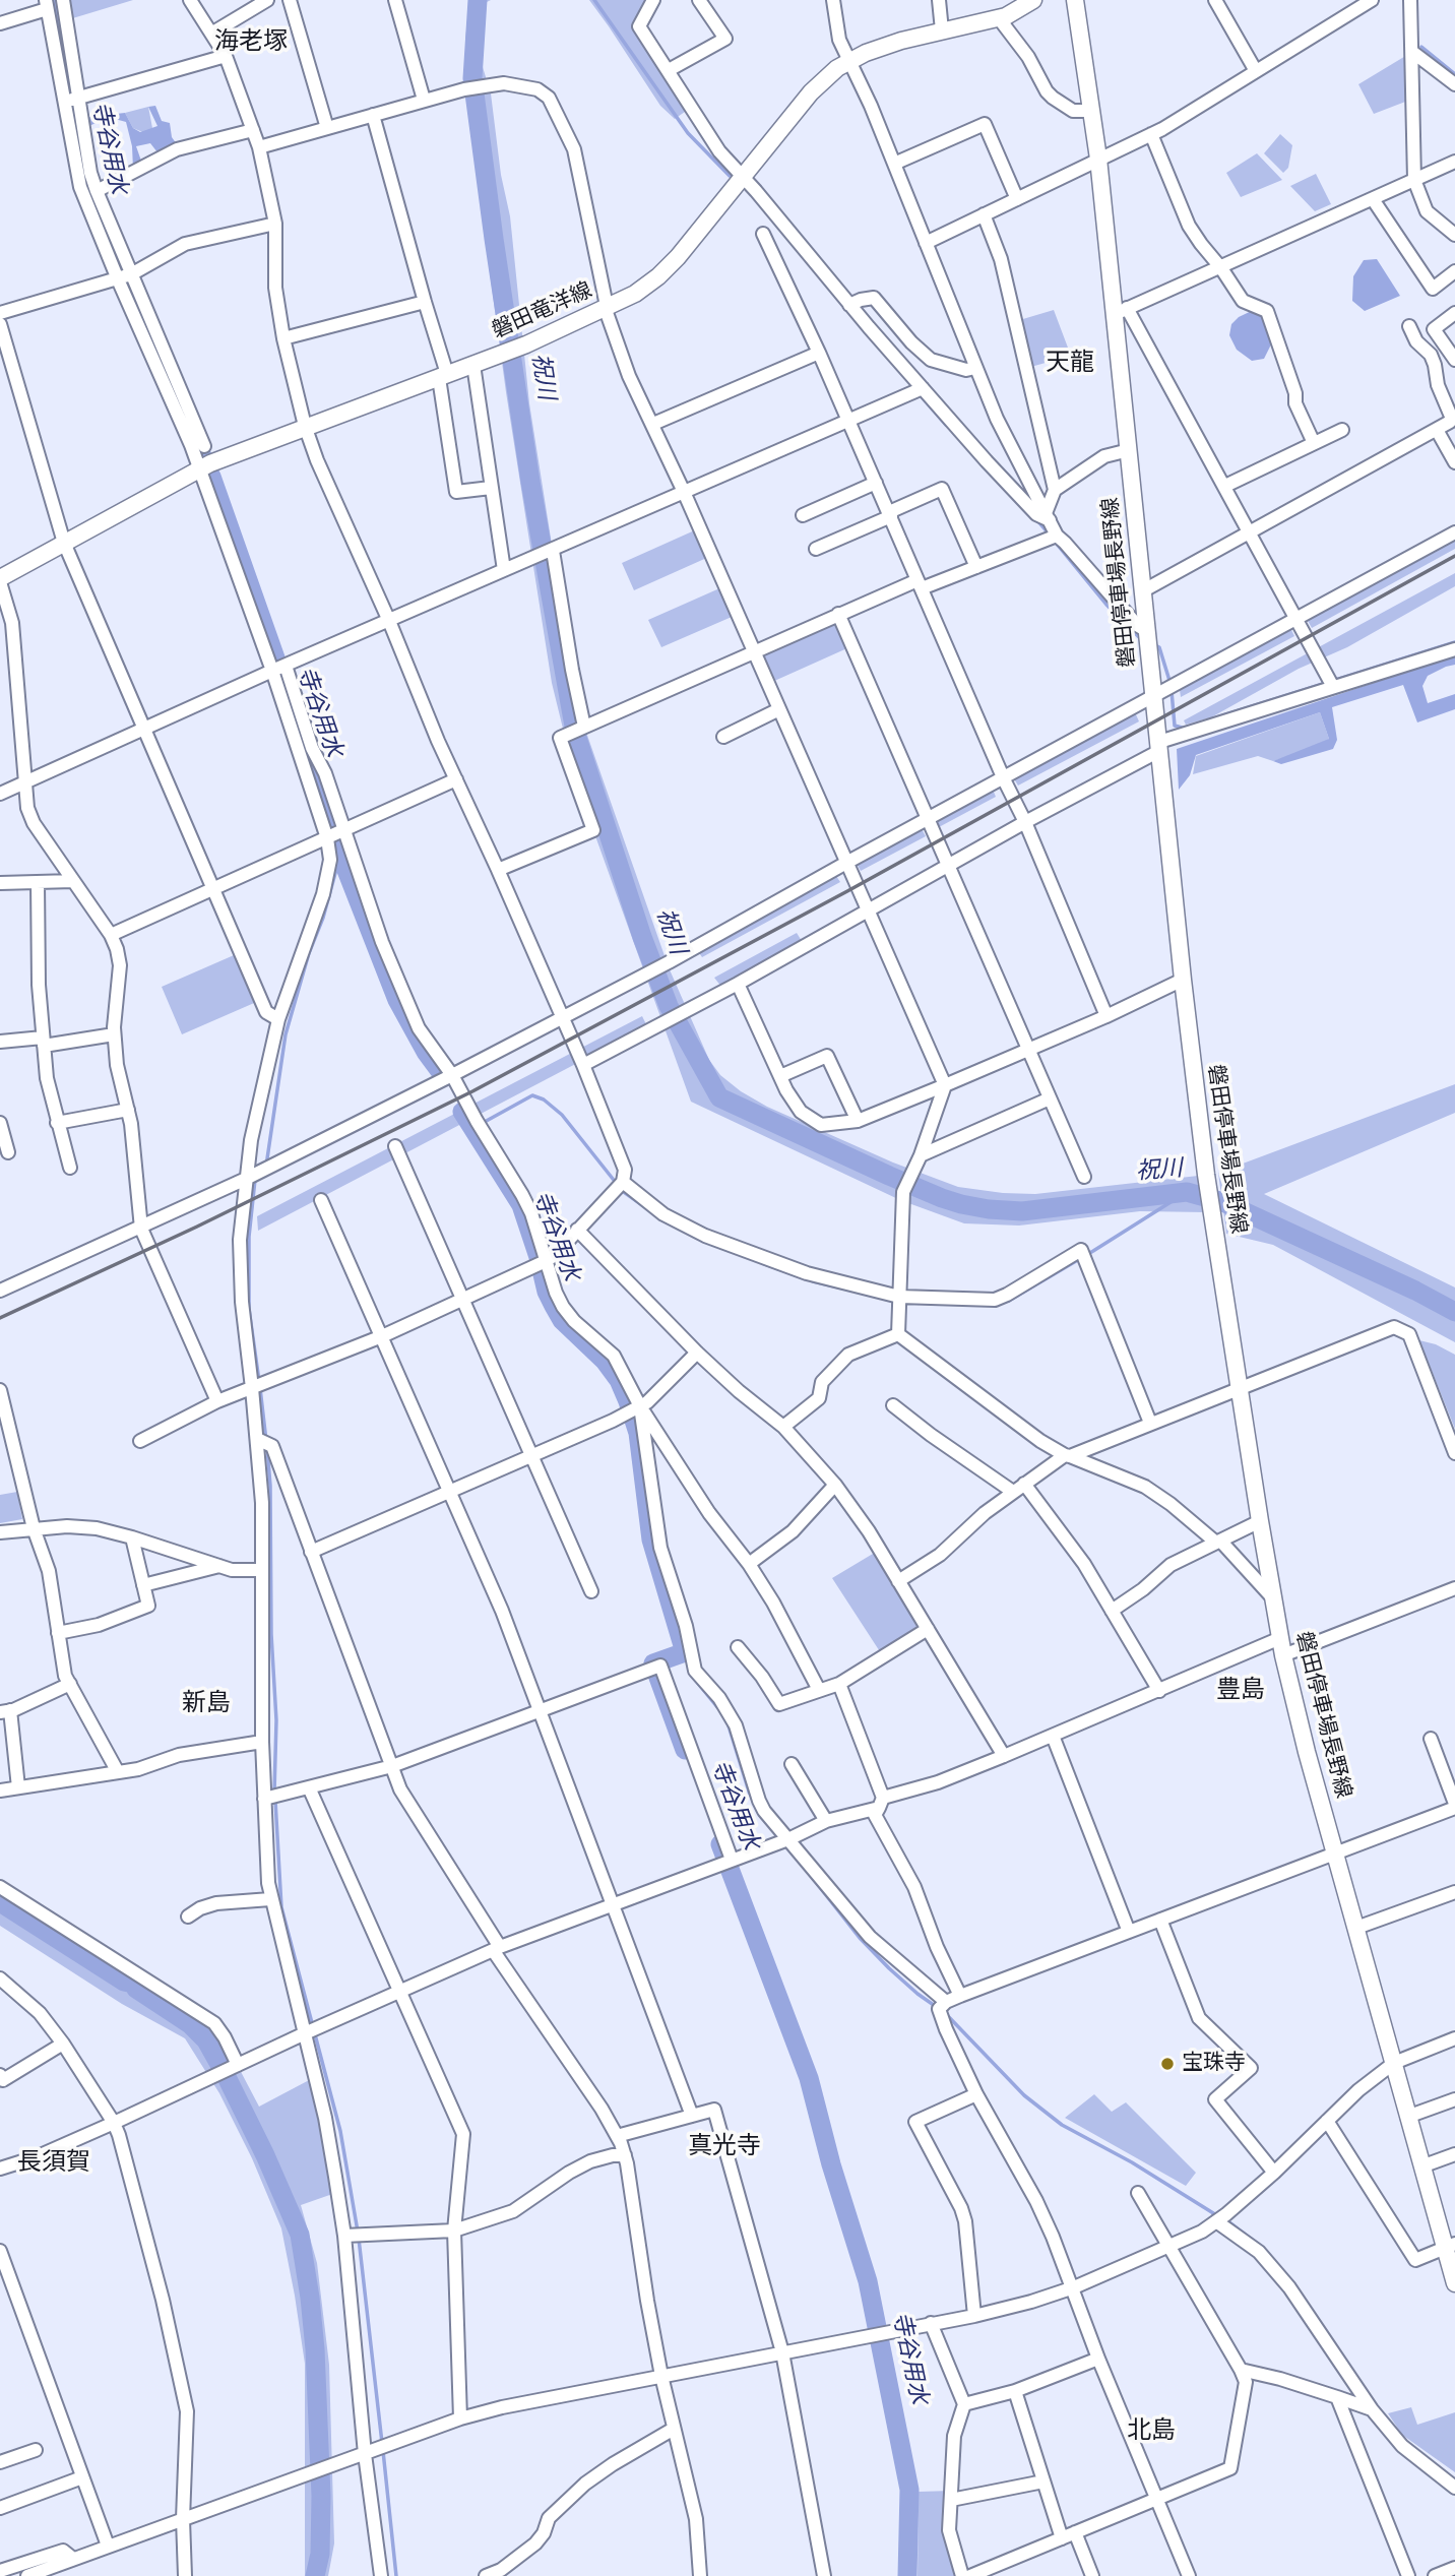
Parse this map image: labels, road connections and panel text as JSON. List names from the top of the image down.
{
  "streets": {
    "main road": ["磐田竜洋線", "磐田停車場長野線"]
  },
  "districts": [
    "海老塚",
    "天龍",
    "豊島",
    "新島",
    "真光寺",
    "長須賀",
    "北島"
  ],
  "water": ["寺谷用水", "祝川"],
  "places": ["宝珠寺"]
}
